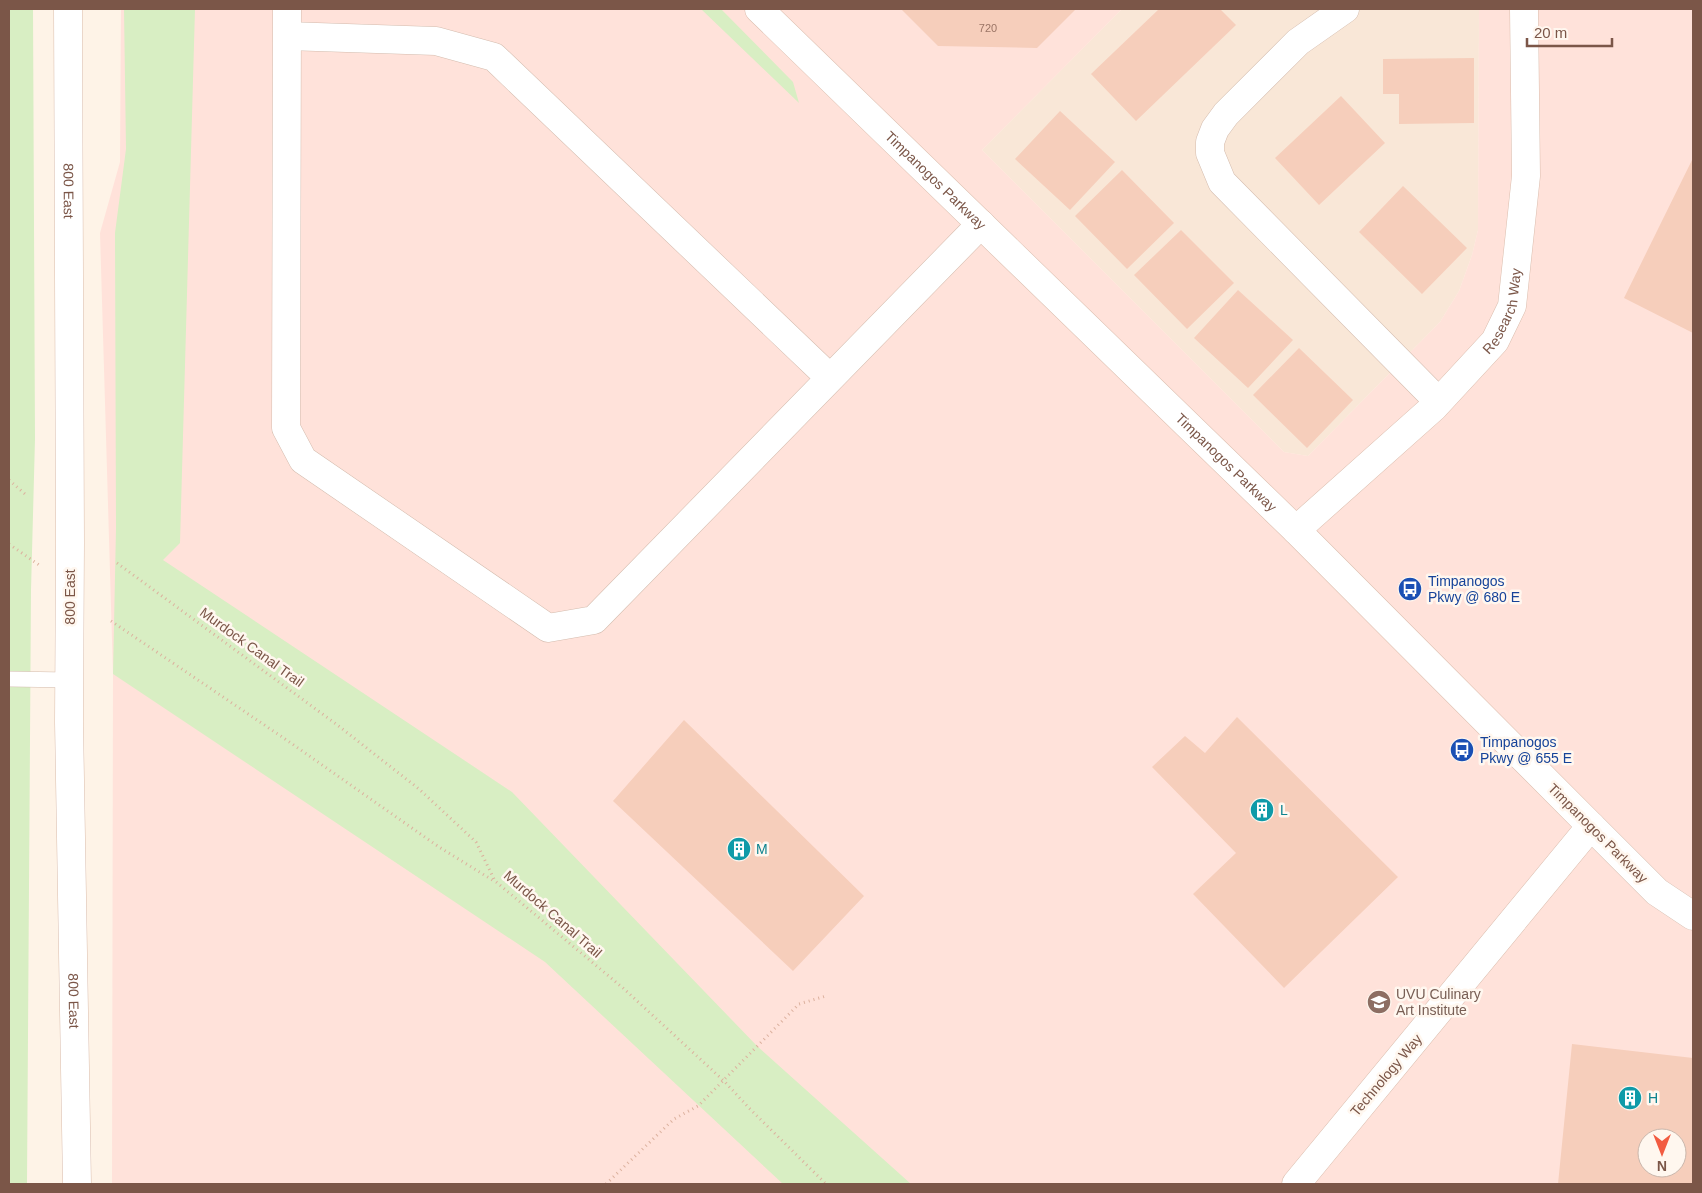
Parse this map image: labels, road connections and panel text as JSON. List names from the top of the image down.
{
  "streets": {
    "street": [
      "Timpanogos Parkway",
      "800 East",
      "Research Way",
      "Technology Way"
    ],
    "path": ["Murdock Canal Trail"]
  },
  "crossings": [
    ["Timpanogos Parkway", "Research Way"],
    ["Timpanogos Parkway", "Technology Way"]
  ],
  "places": {
    "bus stop": ["Timpanogos Pkwy @ 680 E", "Timpanogos Pkwy @ 655 E"],
    "building": ["L", "M", "H"],
    "school or university": ["UVU Culinary Art Institute"]
  },
  "house_numbers": ["720"],
  "scale_bar": "20 m",
  "north": "bottom"
}
